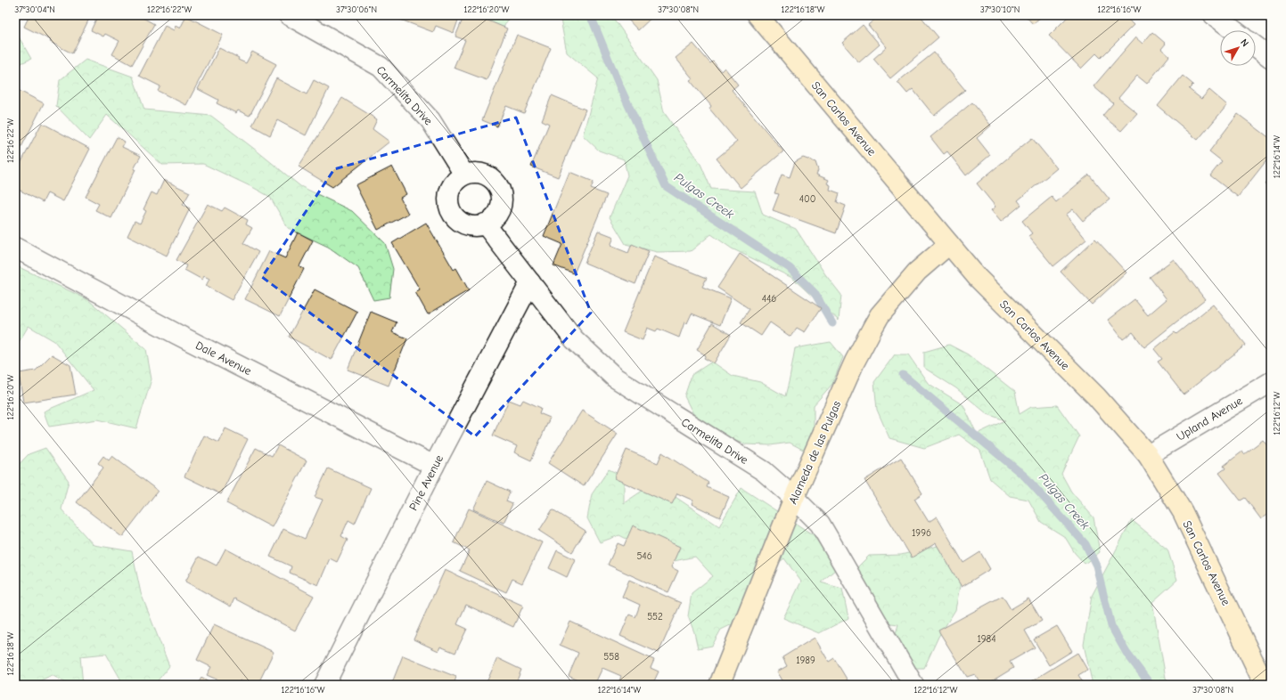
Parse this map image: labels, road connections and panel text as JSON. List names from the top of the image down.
{
  "streets": {
    "main road": ["San Carlos Avenue", "Alameda de las Pulgas"],
    "street": [
      "Carmelita Drive",
      "Dale Avenue",
      "Upland Avenue",
      "Pine Avenue"
    ]
  },
  "crossings": [
    ["Carmelita Drive", "Alameda de las Pulgas"],
    ["Carmelita Drive", "Pine Avenue"],
    ["San Carlos Avenue", "Upland Avenue"],
    ["San Carlos Avenue", "Alameda de las Pulgas"],
    ["Dale Avenue", "Pine Avenue"]
  ],
  "water": ["Pulgas Creek"],
  "house_numbers": [
    "400",
    "446",
    "1996",
    "546",
    "552",
    "1984",
    "558",
    "1989"
  ],
  "north": "top right",
  "coordinates": [
    "37°30'04\"N",
    "122°16'22\"W",
    "37°30'06\"N",
    "122°16'20\"W",
    "37°30'08\"N",
    "122°16'18\"W",
    "37°30'10\"N",
    "122°16'16\"W",
    "122°16'14\"W",
    "122°16'12\"W"
  ]
}
